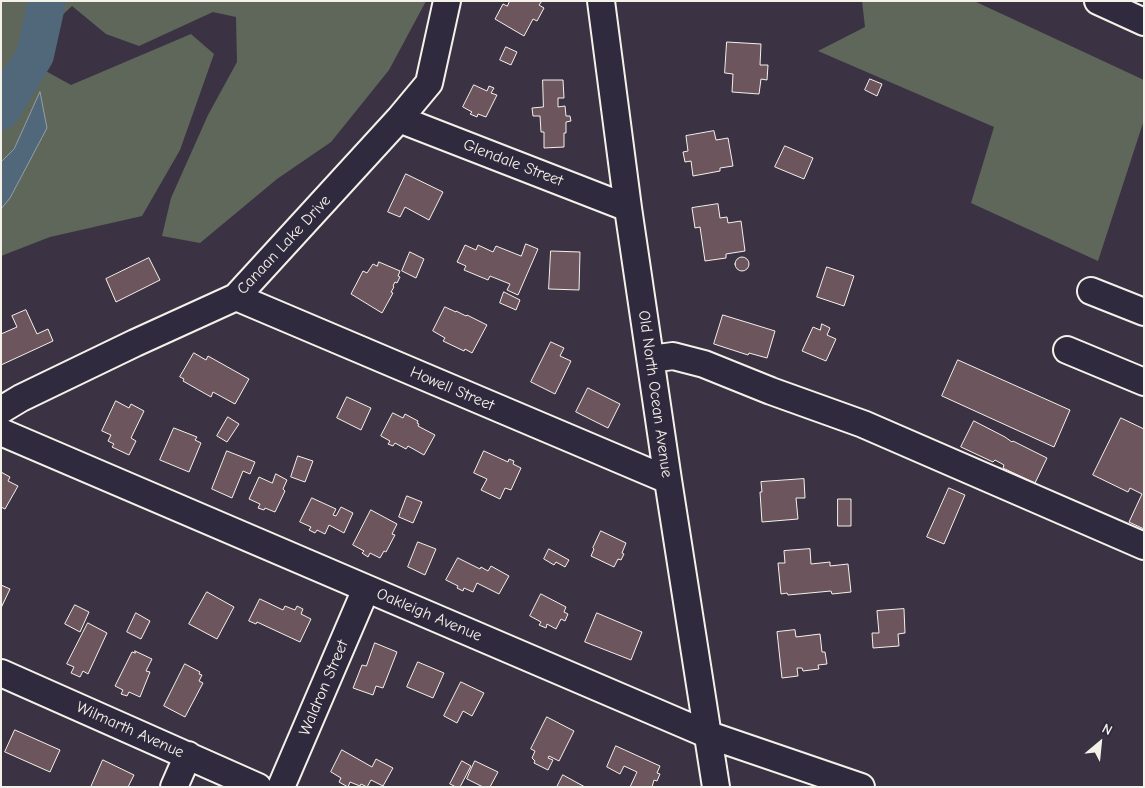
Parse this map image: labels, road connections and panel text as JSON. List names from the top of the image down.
{
  "streets": {
    "street": [
      "Glendale Street",
      "Canaan Lake Drive",
      "Howell Street",
      "Old North Ocean Avenue",
      "Oakleigh Avenue",
      "Waldron Street",
      "Wilmarth Avenue"
    ]
  },
  "crossings": [
    ["Glendale Street", "Canaan Lake Drive"],
    ["Glendale Street", "Old North Ocean Avenue"],
    ["Canaan Lake Drive", "Howell Street"],
    ["Howell Street", "Old North Ocean Avenue"],
    ["Old North Ocean Avenue", "Oakleigh Avenue"],
    ["Oakleigh Avenue", "Waldron Street"]
  ],
  "north": "top right"
}
